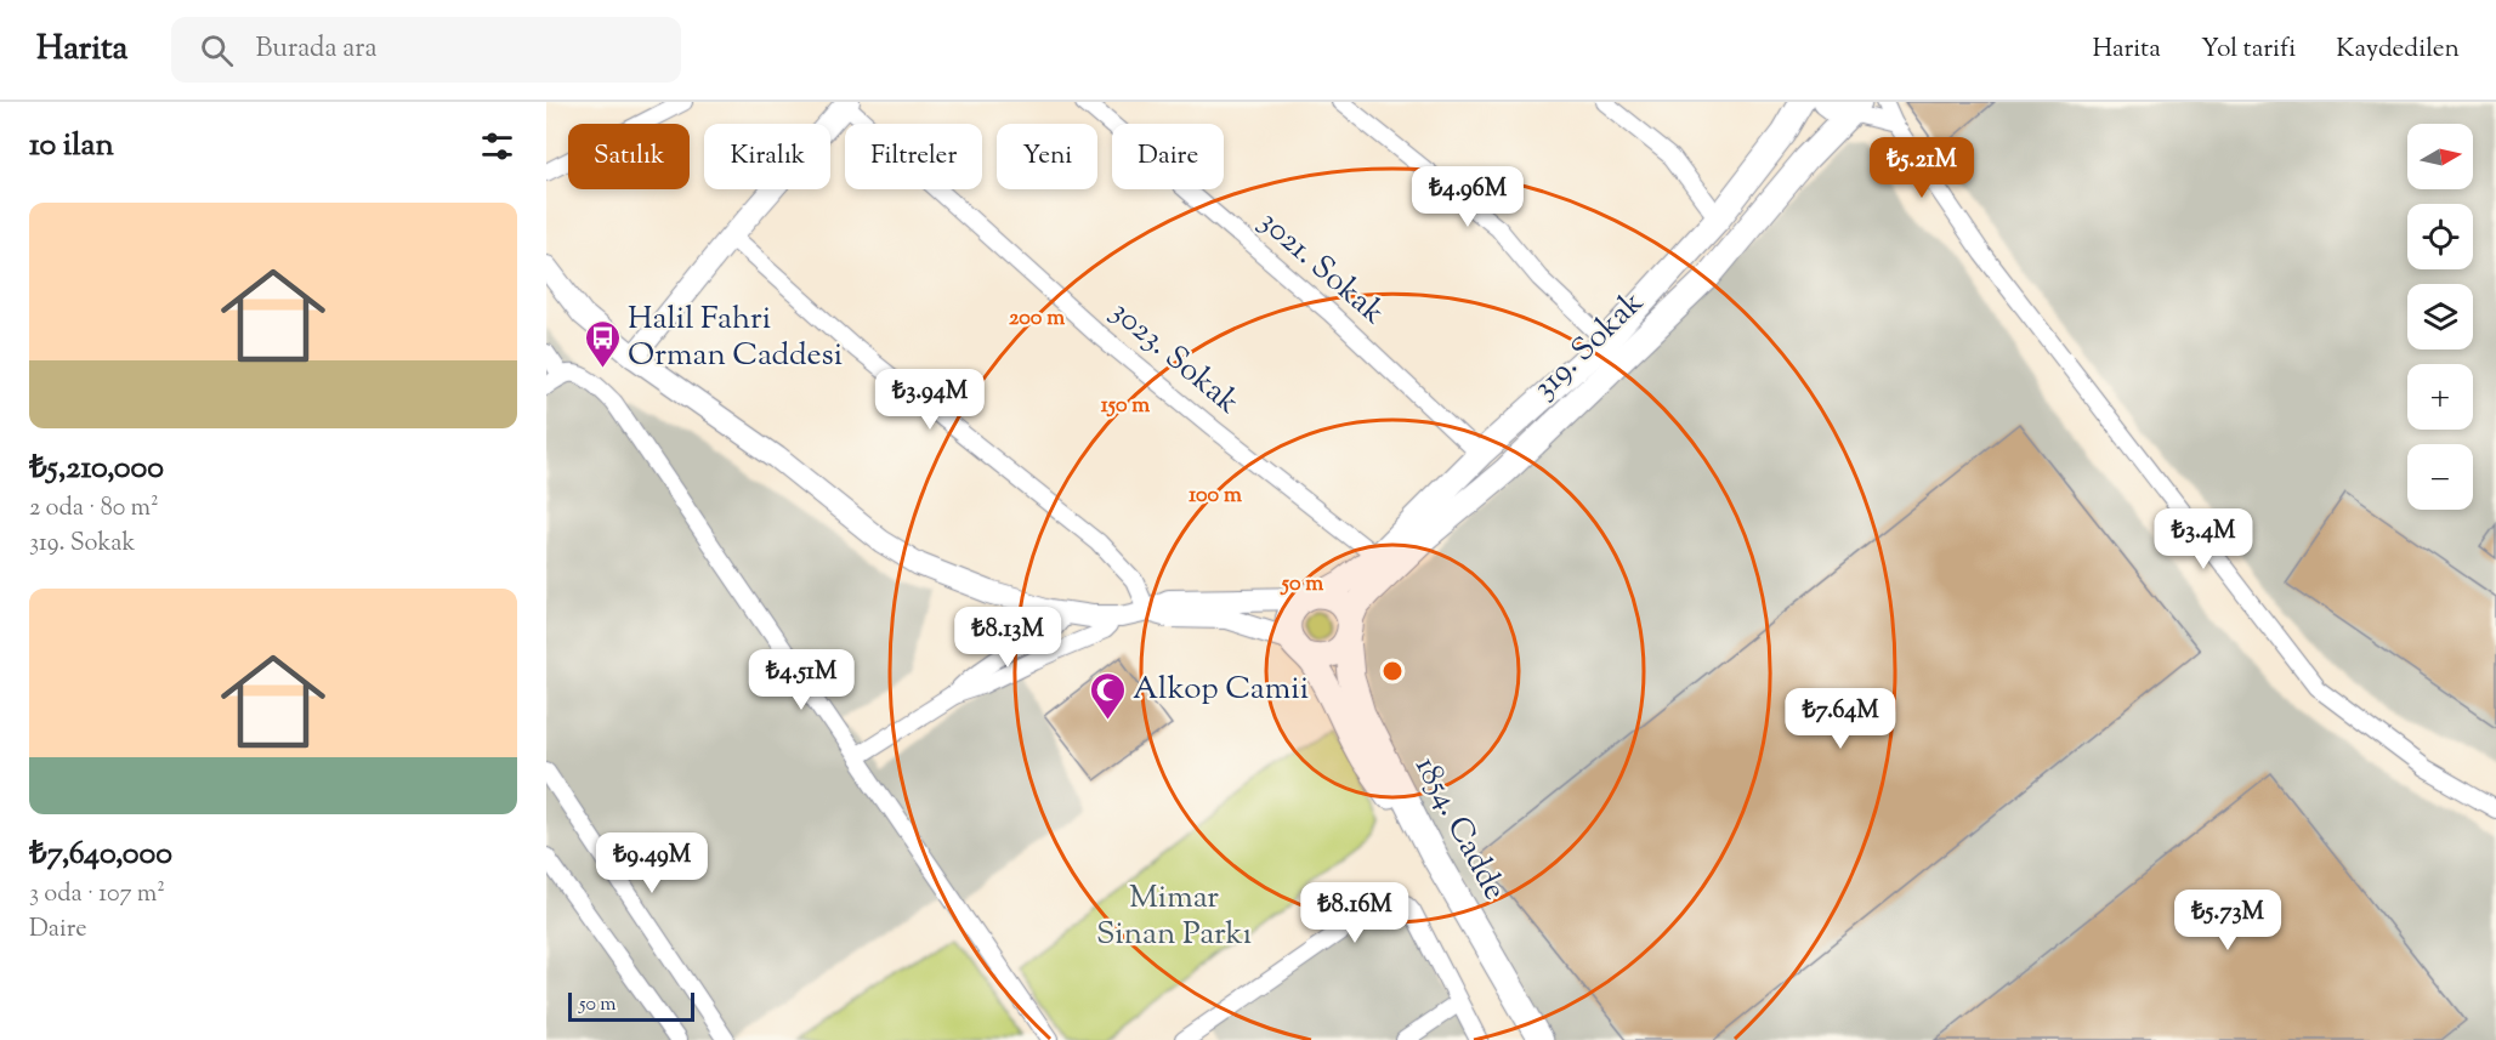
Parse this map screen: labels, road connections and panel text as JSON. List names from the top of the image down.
{
  "streets": {
    "main road": ["319. Sokak", "1854. Cadde"],
    "street": ["3021. Sokak", "3023. Sokak"]
  },
  "crossings": [
    ["3021. Sokak", "319. Sokak"],
    ["319. Sokak", "3023. Sokak"],
    ["319. Sokak", "1854. Cadde"]
  ],
  "parks": ["Mimar Sinan Parkı"],
  "places": {
    "bus stop": ["Halil Fahri Orman Caddesi"],
    "mosque": ["Alkop Camii"]
  },
  "scale_bar": "50 m",
  "north": "right",
  "page": {
    "header": "Harita",
    "search": "Burada ara",
    "nav": ["Harita", "Yol tarifi", "Kaydedilen"],
    "heading": "10 ilan",
    "map_buttons": ["+", "−"],
    "chip": [
      "Satılık",
      "Kiralık",
      "Filtreler",
      "Yeni",
      "Daire"
    ],
    "price": [
      "₺5.21M",
      "₺4.96M",
      "₺3.94M",
      "₺3.4M",
      "₺8.13M",
      "₺4.51M",
      "₺7.64M",
      "₺9.49M",
      "₺8.16M",
      "₺5.73M"
    ],
    "list": [
      {
        "name": "₺5,210,000",
        "note": "2 oda · 80 m² · 319. Sokak"
      },
      {
        "name": "₺7,640,000",
        "note": "3 oda · 107 m² · Daire"
      }
    ],
    "scale": "50 m"
  },
  "rings": [
    "200 m",
    "150 m",
    "100 m",
    "50 m"
  ]
}
